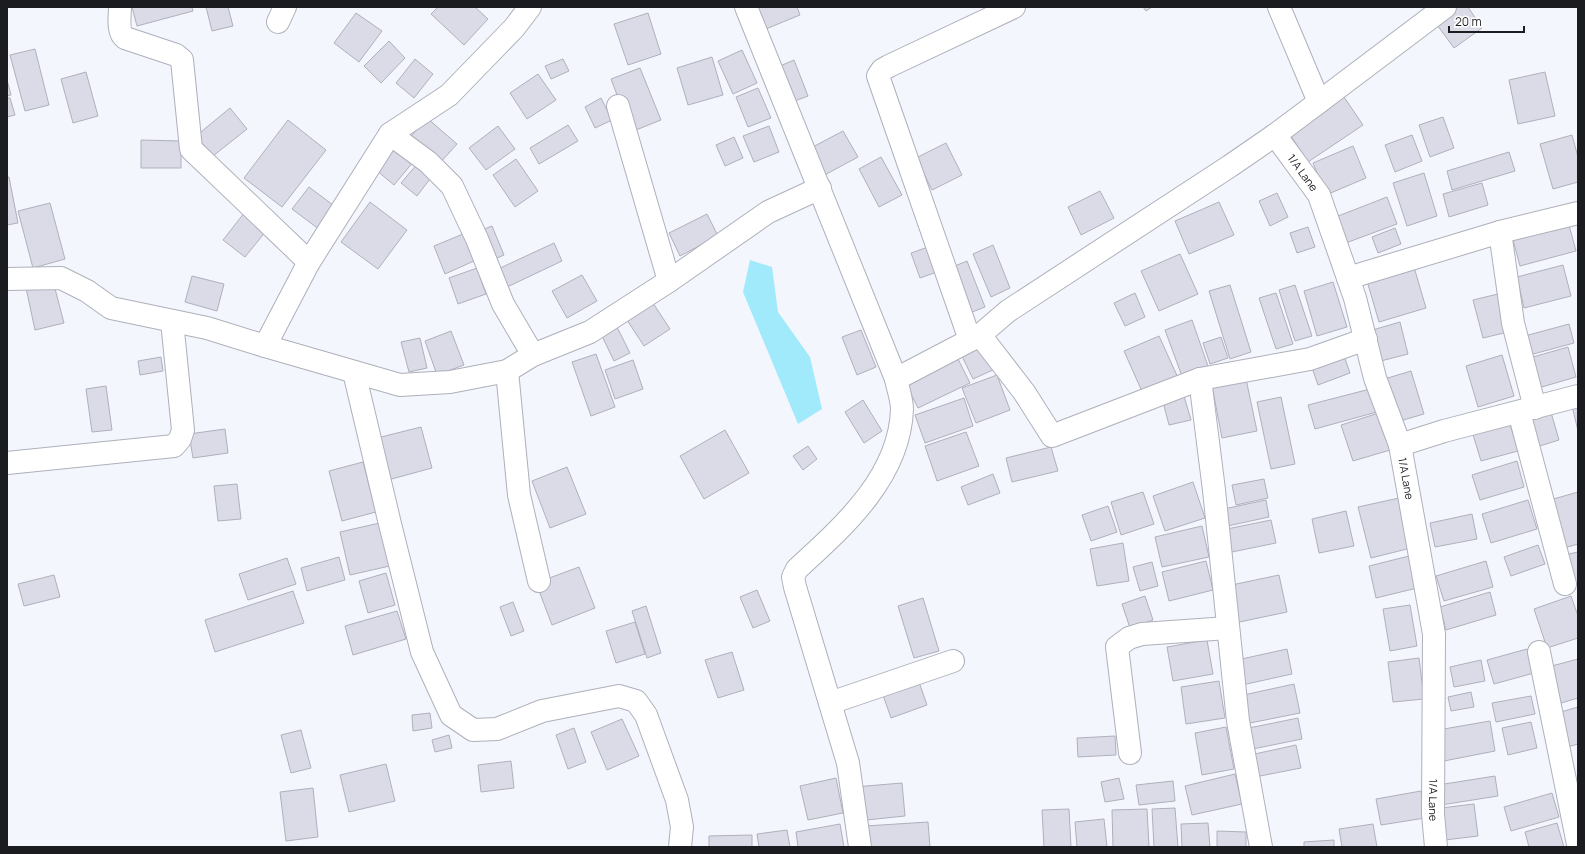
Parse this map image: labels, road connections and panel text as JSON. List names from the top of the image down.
{
  "streets": {
    "street": ["1/A Lane"]
  },
  "scale_bar": "20 m"
}
